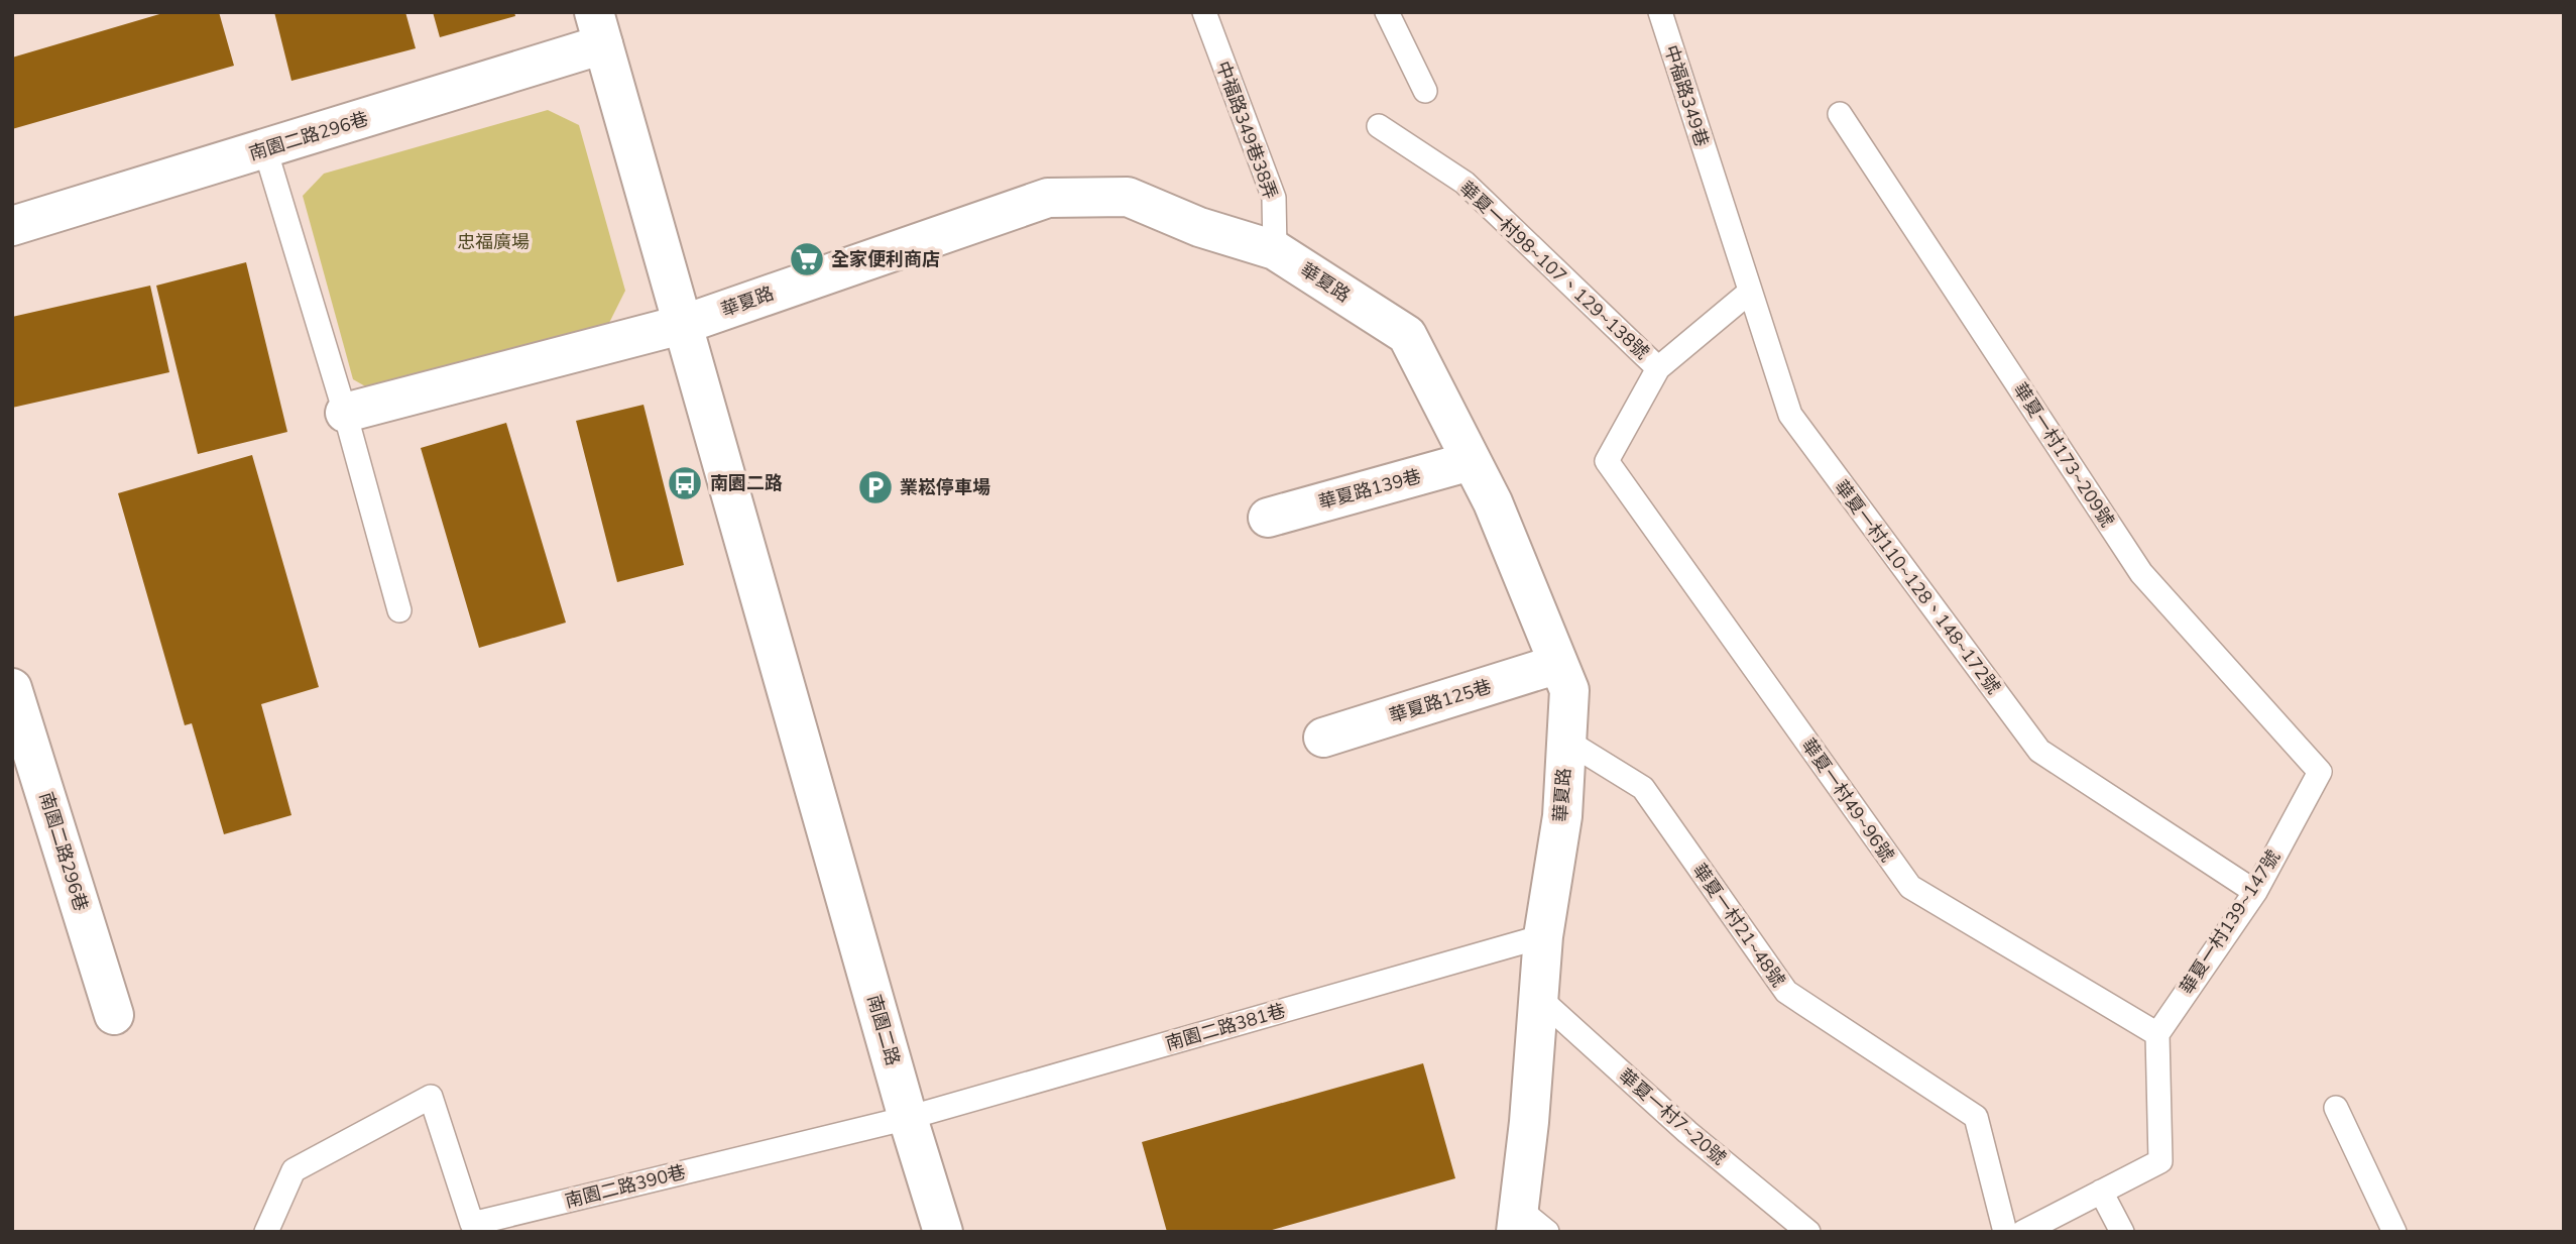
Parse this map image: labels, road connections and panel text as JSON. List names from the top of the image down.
{
  "streets": {
    "street": [
      "南園二路296巷",
      "華夏路",
      "華夏路139巷",
      "華夏路125巷",
      "南園二路"
    ],
    "lane": [
      "中福路349巷",
      "中福路349巷38弄",
      "華夏一村98~107、129~138號",
      "華夏一村173~209號",
      "華夏一村110~128、148~172號",
      "華夏一村49~96號",
      "華夏一村139~147號",
      "華夏一村21~48號",
      "南園二路381巷",
      "華夏一村7~20號",
      "南園二路390巷"
    ]
  },
  "crossings": [
    ["中福路349巷", "華夏一村110~128、148~172號"],
    ["中福路349巷38弄", "華夏路"],
    ["南園二路296巷", "南園二路"],
    ["華夏一村98~107、129~138號", "華夏一村49~96號"],
    ["華夏路", "華夏路139巷"],
    ["華夏路", "華夏路125巷"],
    ["華夏路", "華夏一村21~48號"],
    ["華夏路", "南園二路381巷"],
    ["華夏路", "南園二路"],
    ["華夏路", "華夏一村7~20號"],
    ["華夏一村173~209號", "華夏一村139~147號"],
    ["華夏一村110~128、148~172號", "華夏一村139~147號"],
    ["華夏一村49~96號", "華夏一村139~147號"],
    ["南園二路381巷", "南園二路"],
    ["南園二路381巷", "南園二路390巷"],
    ["南園二路", "南園二路390巷"]
  ],
  "parks": ["忠福廣場"],
  "places": {
    "supermarket": ["全家便利商店"],
    "bus stop": ["南園二路"],
    "parking": ["業崧停車場"]
  }
}
